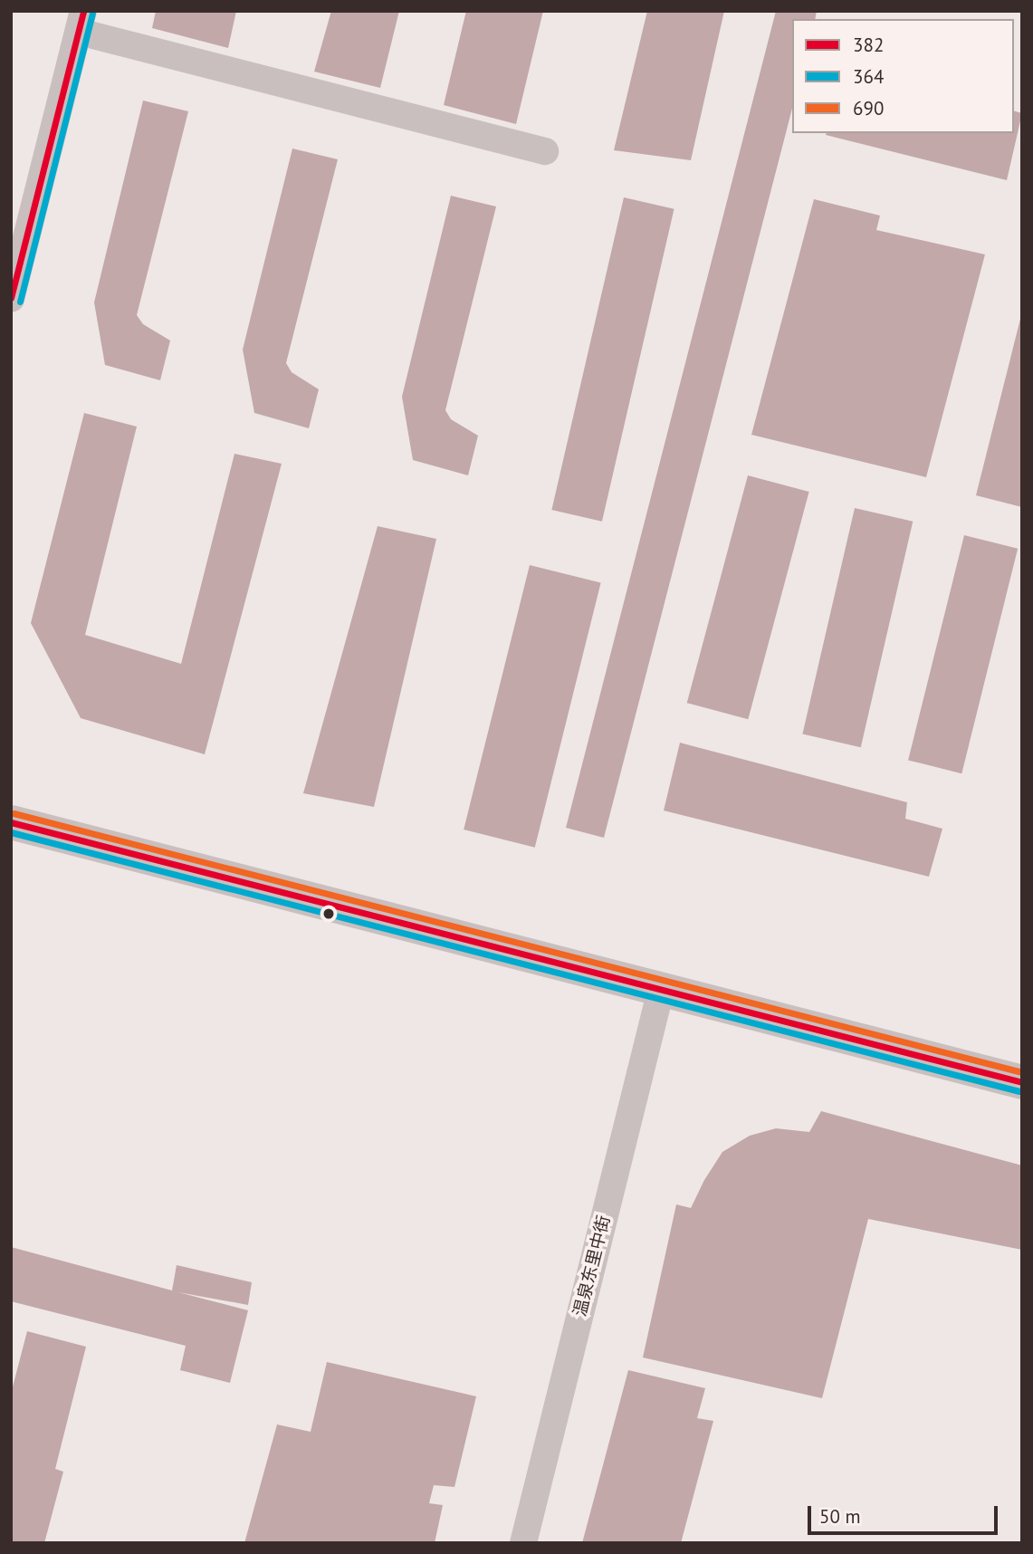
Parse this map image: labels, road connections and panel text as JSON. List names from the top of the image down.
{
  "streets": {
    "street": ["温泉东里中街"]
  },
  "lines": ["transit line 382", "transit line 364", "transit line 690"],
  "legend": ["382", "364", "690"],
  "scale_bar": "50 m"
}
